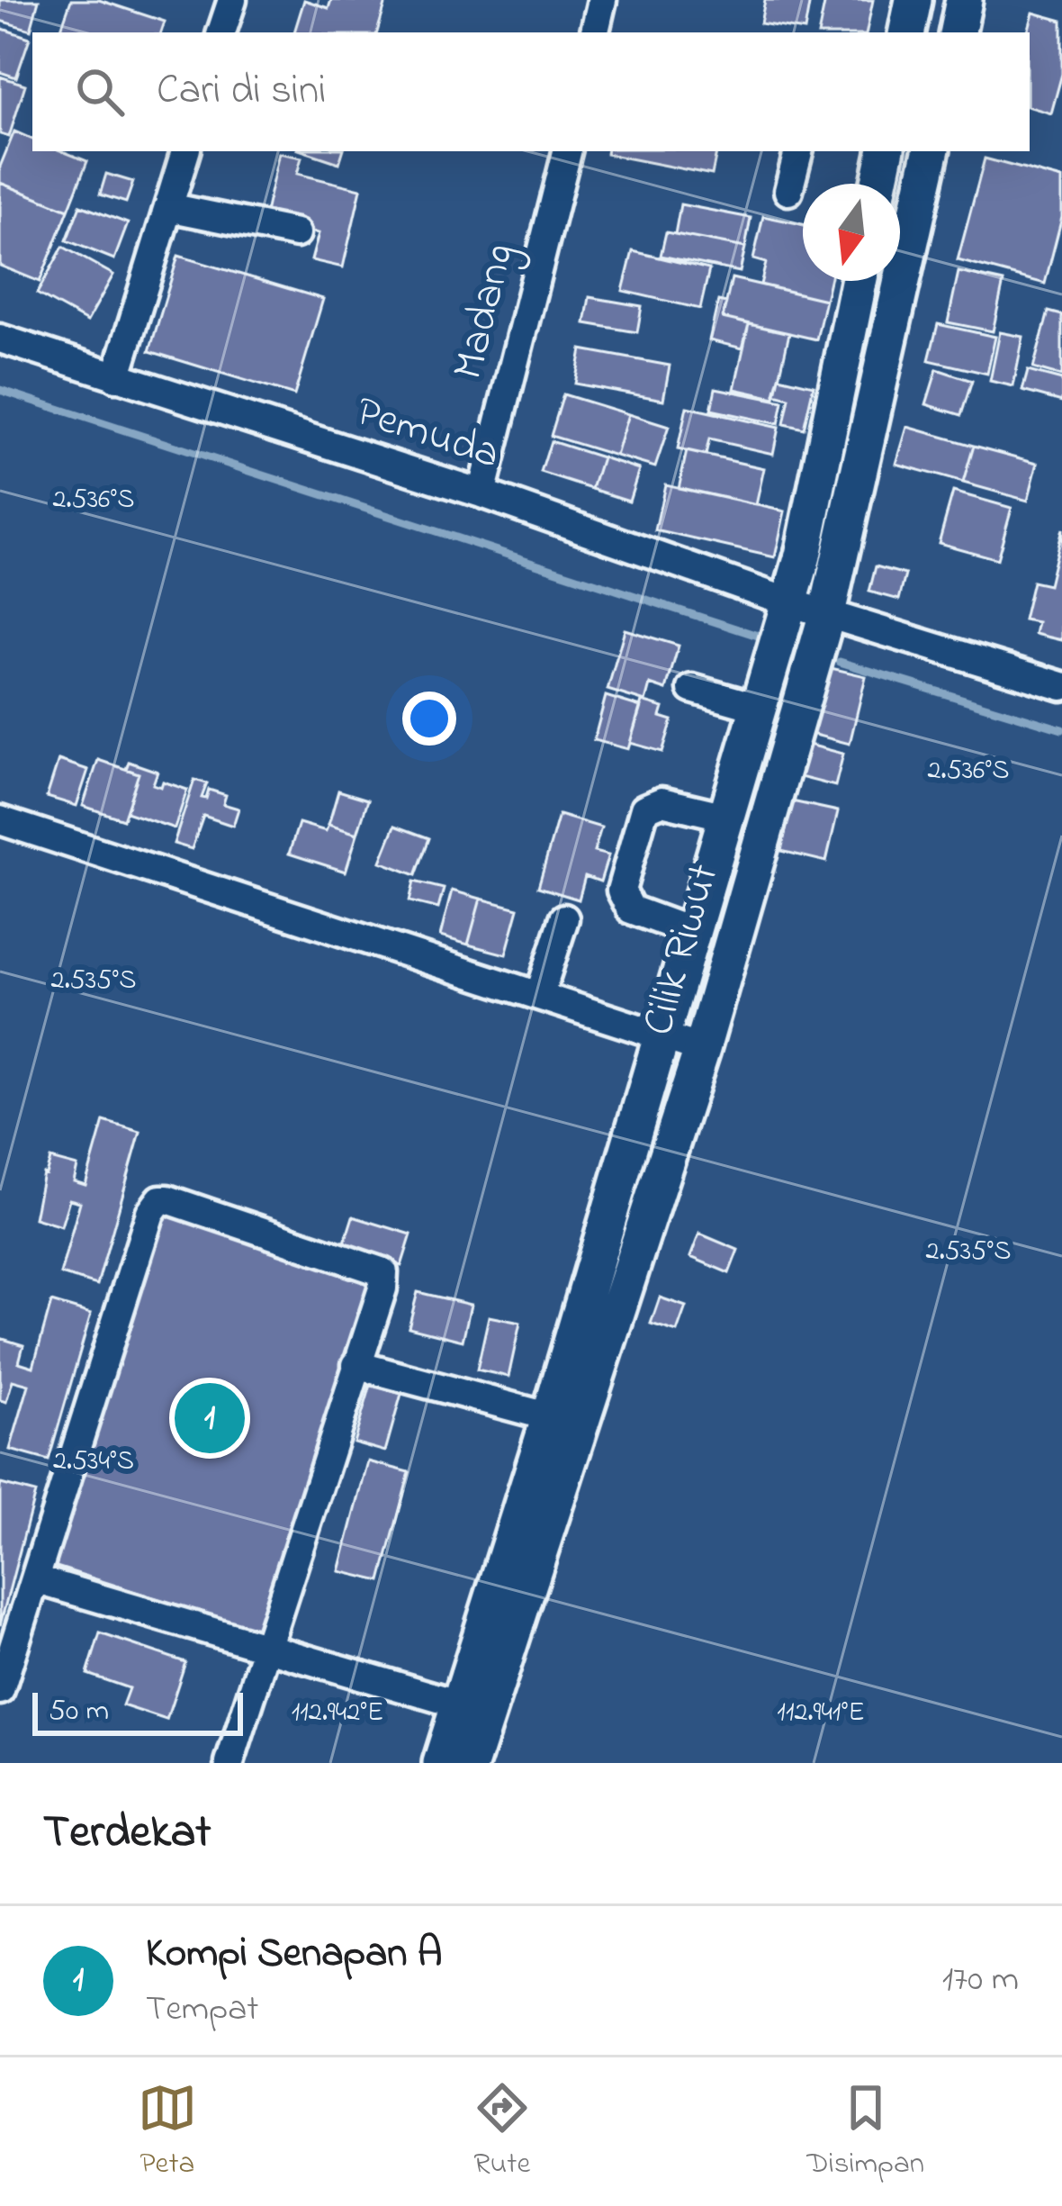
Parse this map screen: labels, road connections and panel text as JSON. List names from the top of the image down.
{
  "streets": {
    "main road": ["Cilik Riwut"],
    "street": ["Madang", "Pemuda"]
  },
  "crossings": [
    ["Madang", "Pemuda"],
    ["Pemuda", "Cilik Riwut"]
  ],
  "scale_bar": "50 m",
  "north": "bottom",
  "page": {
    "search": "Cari di sini",
    "pins": "1",
    "scale": "50 m",
    "heading": "Terdekat",
    "list": [
      {
        "mark": "1",
        "name": "Kompi Senapan A",
        "note": "Tempat",
        "value": "170 m"
      }
    ],
    "nav": ["Peta", "Rute", "Disimpan"]
  },
  "coordinates": [
    "2.536°S",
    "2.535°S",
    "2.534°S",
    "112.942°E",
    "112.941°E"
  ]
}
